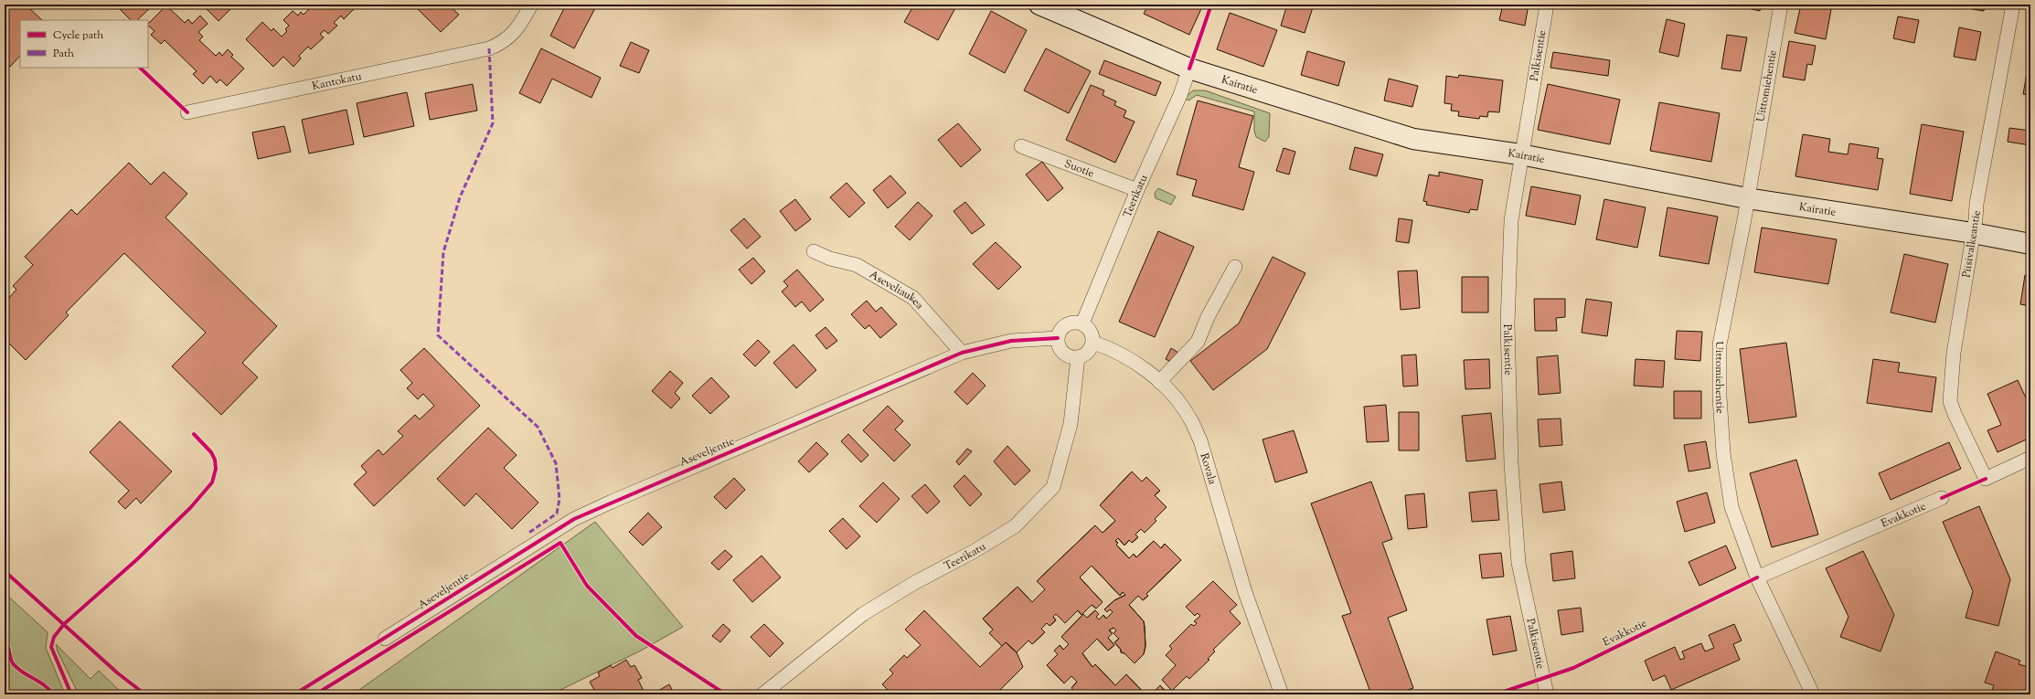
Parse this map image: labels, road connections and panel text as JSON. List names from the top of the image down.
{
  "streets": {
    "main road": ["Kairatie"],
    "street": [
      "Palkisentie",
      "Kantokatu",
      "Uittomiehentie",
      "Suotie",
      "Teerikatu",
      "Piisivalkeantie",
      "Aseveliaukea",
      "Aseveljentie",
      "Rovala",
      "Evakkotie"
    ]
  },
  "crossings": [
    ["Palkisentie", "Kairatie"],
    ["Kairatie", "Uittomiehentie"],
    ["Kairatie", "Teerikatu"],
    ["Kairatie", "Piisivalkeantie"],
    ["Uittomiehentie", "Evakkotie"],
    ["Suotie", "Teerikatu"],
    ["Teerikatu", "Aseveljentie"],
    ["Teerikatu", "Rovala"],
    ["Aseveliaukea", "Aseveljentie"],
    ["Aseveljentie", "Rovala"]
  ],
  "legend": ["Cycle path", "Path"]
}
